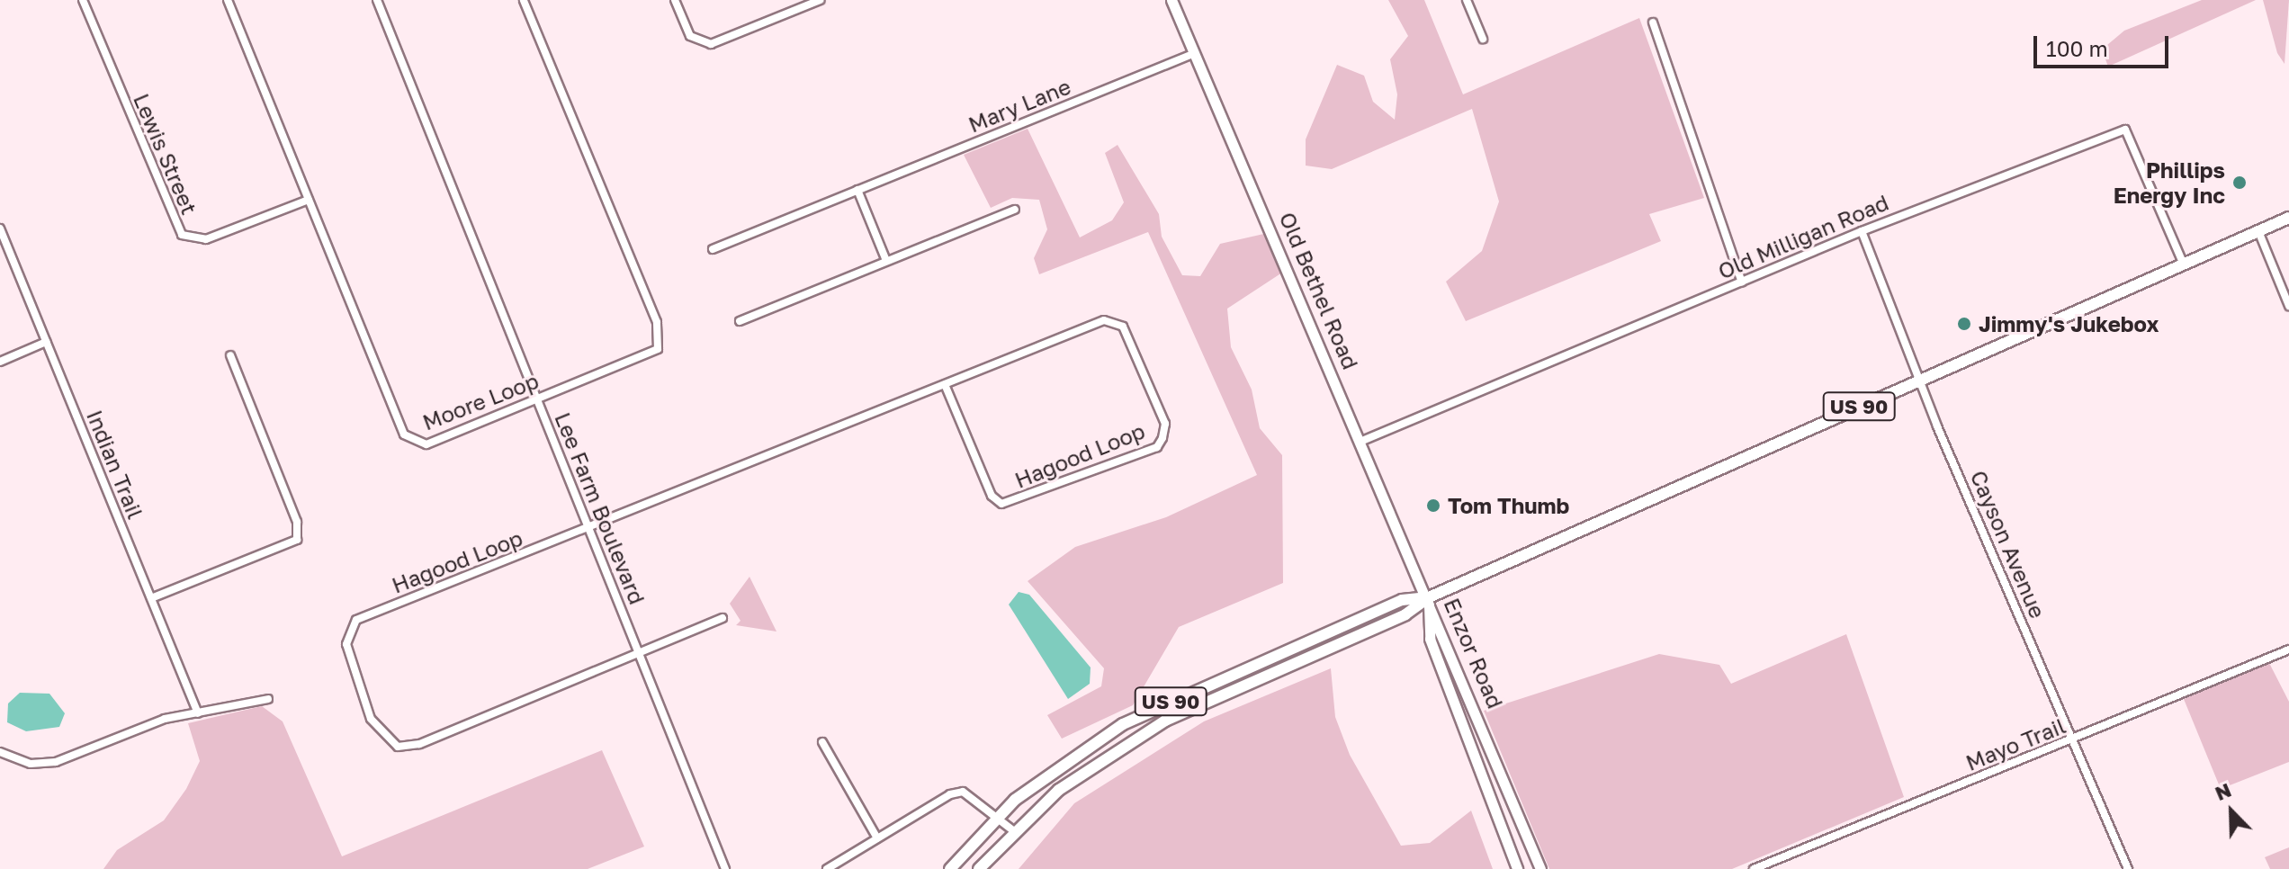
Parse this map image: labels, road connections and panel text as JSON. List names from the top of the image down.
{
  "streets": {
    "main road": ["US 90"],
    "street": [
      "Mary Lane",
      "Lewis Street",
      "Old Milligan Road",
      "Old Bethel Road",
      "Moore Loop",
      "Hagood Loop",
      "Indian Trail",
      "Lee Farm Boulevard",
      "Cayson Avenue",
      "Enzor Road",
      "Mayo Trail"
    ]
  },
  "crossings": [
    ["Mary Lane", "Old Bethel Road"],
    ["Lewis Street", "Moore Loop"],
    ["Old Milligan Road", "Old Bethel Road"],
    ["Old Milligan Road", "US 90"],
    ["Old Milligan Road", "Cayson Avenue"],
    ["Old Bethel Road", "US 90"],
    ["Old Bethel Road", "Enzor Road"],
    ["Moore Loop", "Lee Farm Boulevard"],
    ["US 90", "Cayson Avenue"],
    ["US 90", "Enzor Road"],
    ["Hagood Loop", "Lee Farm Boulevard"],
    ["Cayson Avenue", "Mayo Trail"]
  ],
  "places": ["Phillips Energy Inc", "Jimmy's Jukebox", "Tom Thumb"],
  "scale_bar": "100 m",
  "north": "top left"
}
